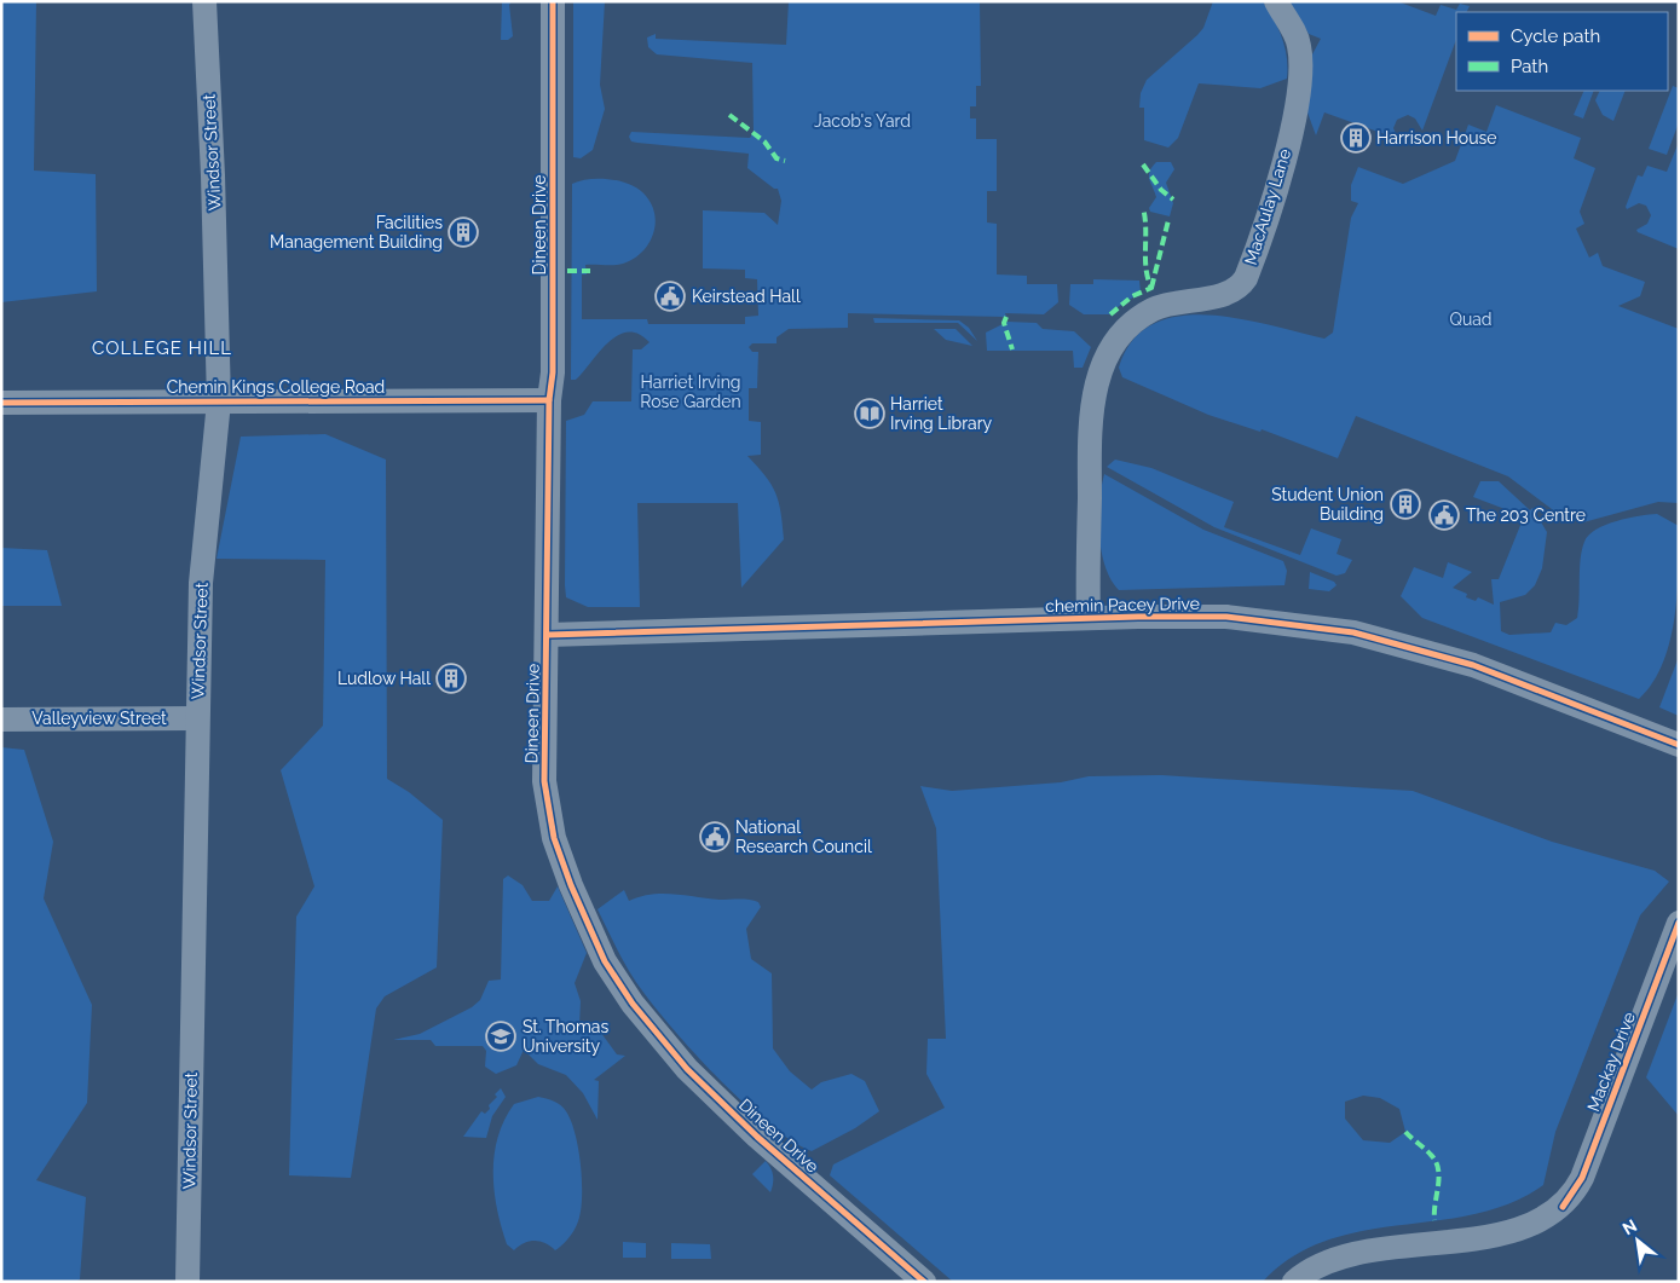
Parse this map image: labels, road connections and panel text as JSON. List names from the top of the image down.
{
  "streets": {
    "street": [
      "Windsor Street",
      "MacAulay Lane",
      "Dineen Drive",
      "Chemin Kings College Road",
      "chemin Pacey Drive",
      "Valleyview Street",
      "Mackay Drive"
    ]
  },
  "crossings": [
    ["Windsor Street", "Chemin Kings College Road"],
    ["Windsor Street", "Valleyview Street"],
    ["MacAulay Lane", "chemin Pacey Drive"],
    ["Dineen Drive", "Chemin Kings College Road"],
    ["Dineen Drive", "chemin Pacey Drive"]
  ],
  "districts": ["COLLEGE HILL"],
  "parks": ["Jacob's Yard", "Quad", "Harriet Irving Rose Garden"],
  "places": {
    "building": [
      "Harrison House",
      "Facilities Management Building",
      "Student Union Building",
      "Ludlow Hall"
    ],
    "public building": ["Keirstead Hall", "The 203 Centre", "National Research Council"],
    "library": ["Harriet Irving Library"],
    "school or university": ["St. Thomas University"]
  },
  "legend": ["Cycle path", "Path"],
  "north": "top left"
}
